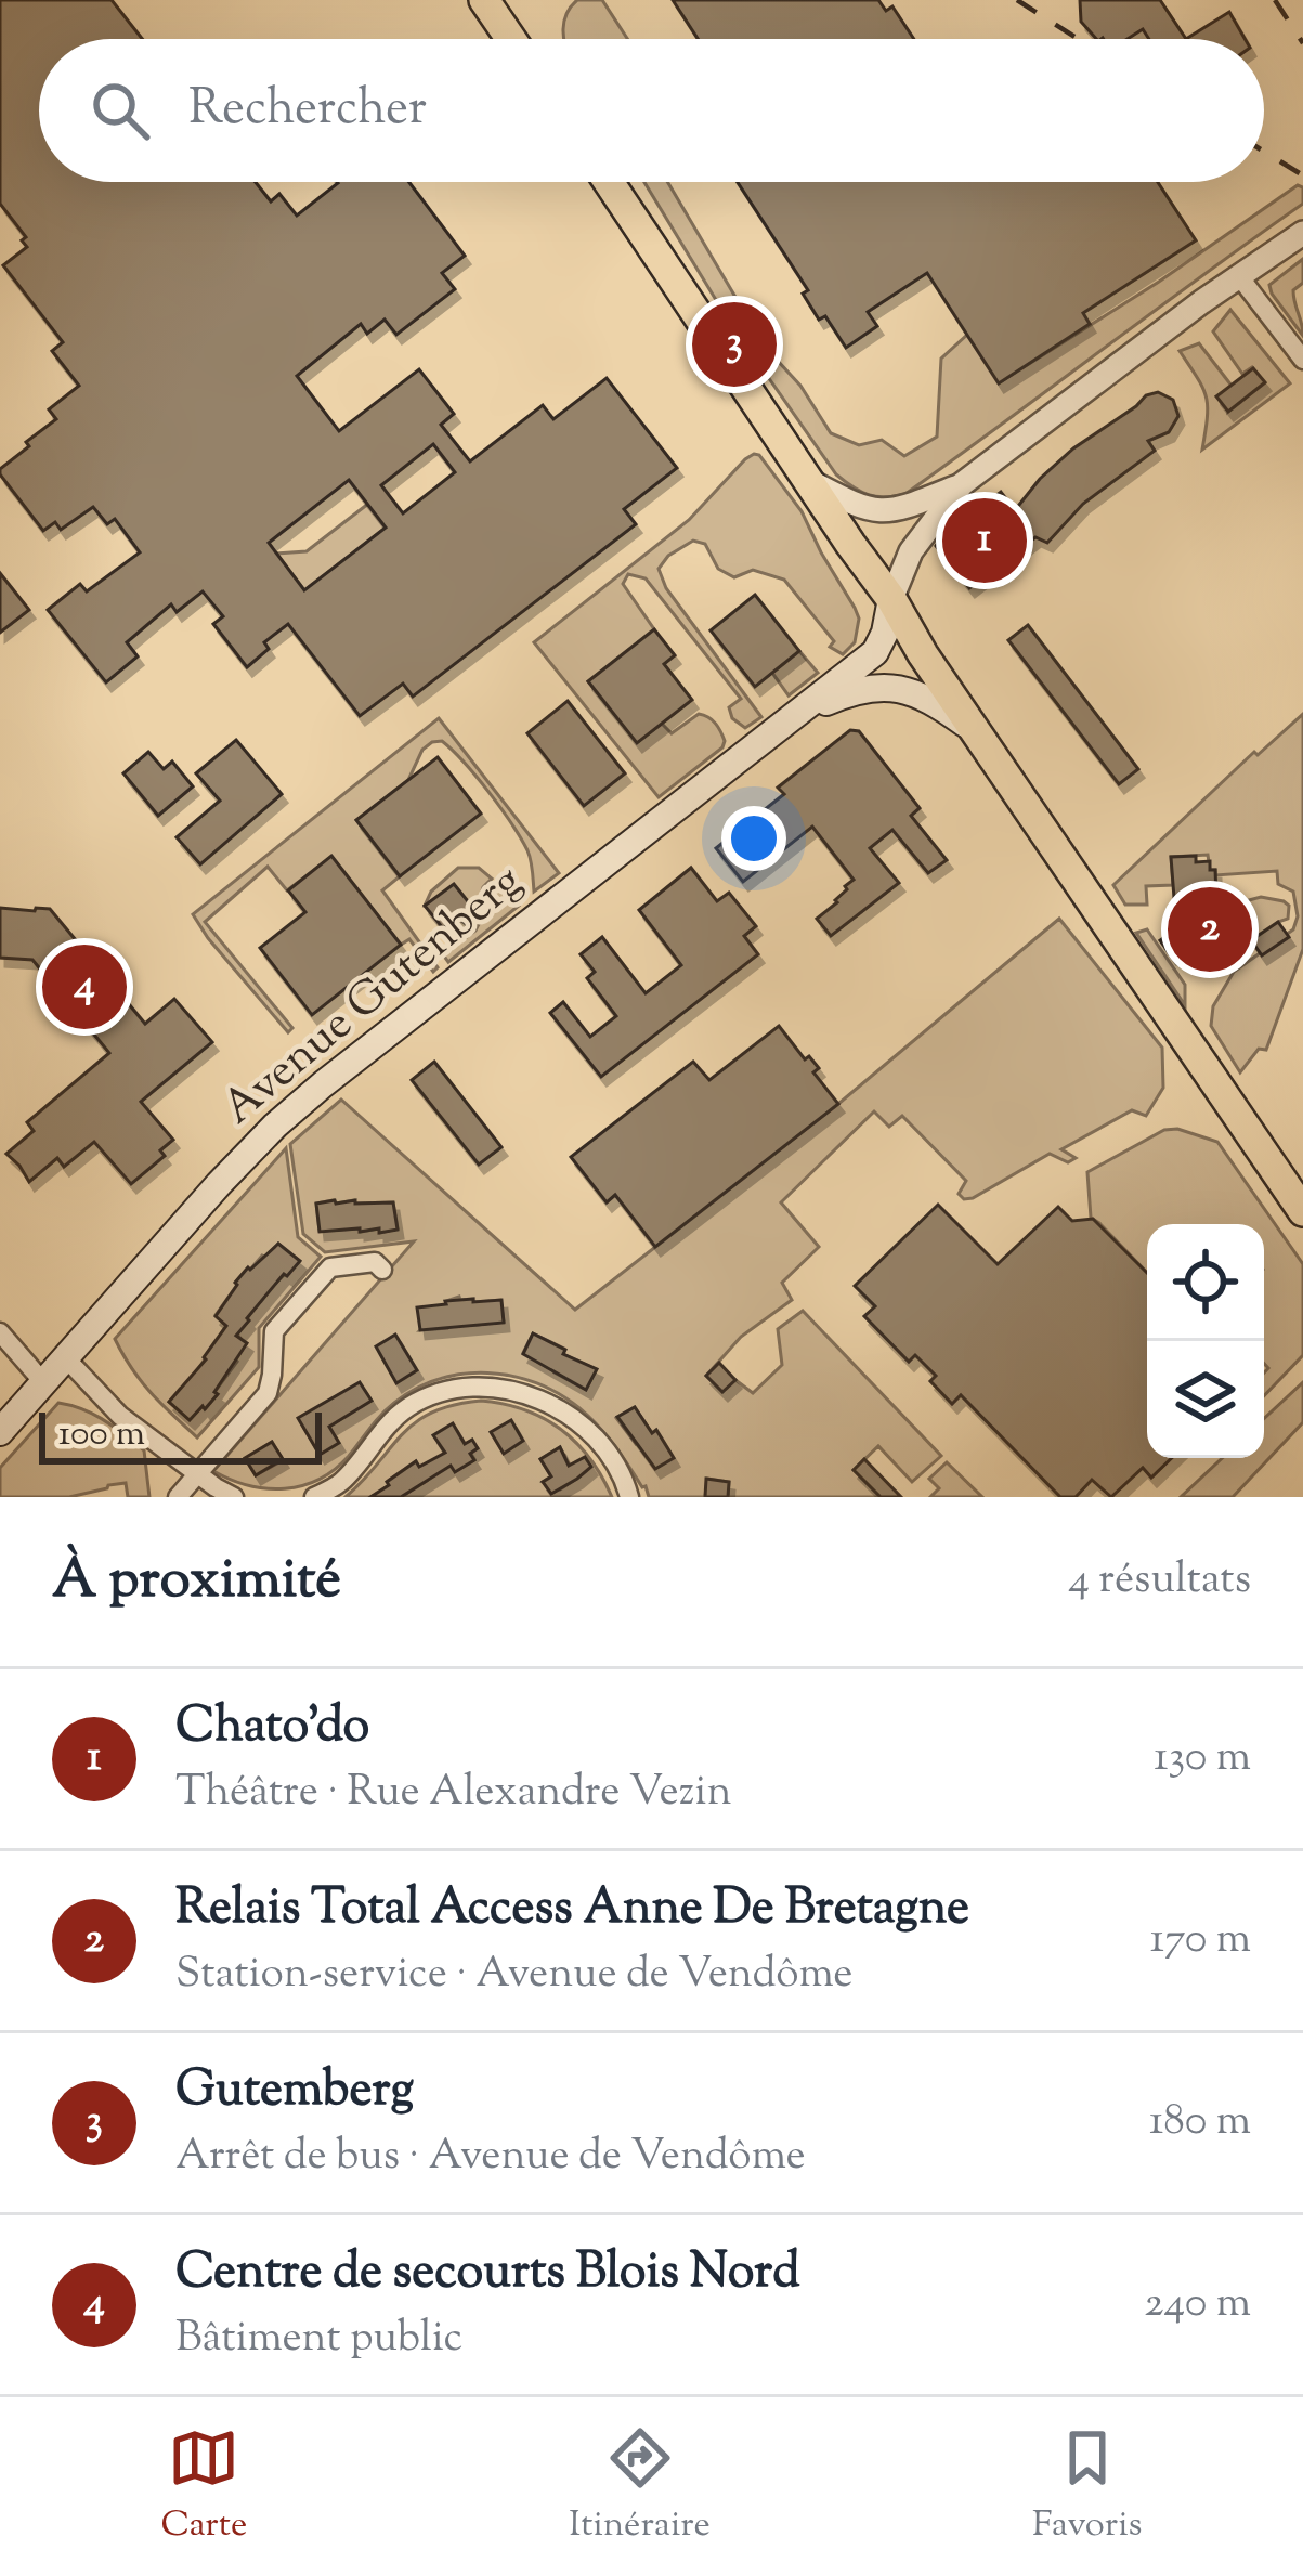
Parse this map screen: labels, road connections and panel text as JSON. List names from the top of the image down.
{
  "streets": {
    "main road": ["Avenue Gutenberg"]
  },
  "scale_bar": "100 m",
  "page": {
    "search": "Rechercher",
    "pins": [
      "3",
      "1",
      "2",
      "4"
    ],
    "scale": "100 m",
    "heading": ["À proximité", "4 résultats"],
    "list": [
      {
        "mark": "1",
        "name": "Chato'do",
        "note": "Théâtre · Rue Alexandre Vezin",
        "value": "130 m"
      },
      {
        "mark": "2",
        "name": "Relais Total Access Anne De Bretagne",
        "note": "Station-service · Avenue de Vendôme",
        "value": "170 m"
      },
      {
        "mark": "3",
        "name": "Gutemberg",
        "note": "Arrêt de bus · Avenue de Vendôme",
        "value": "180 m"
      },
      {
        "mark": "4",
        "name": "Centre de secourts Blois Nord",
        "note": "Bâtiment public",
        "value": "240 m"
      }
    ],
    "nav": ["Carte", "Itinéraire", "Favoris"]
  }
}
